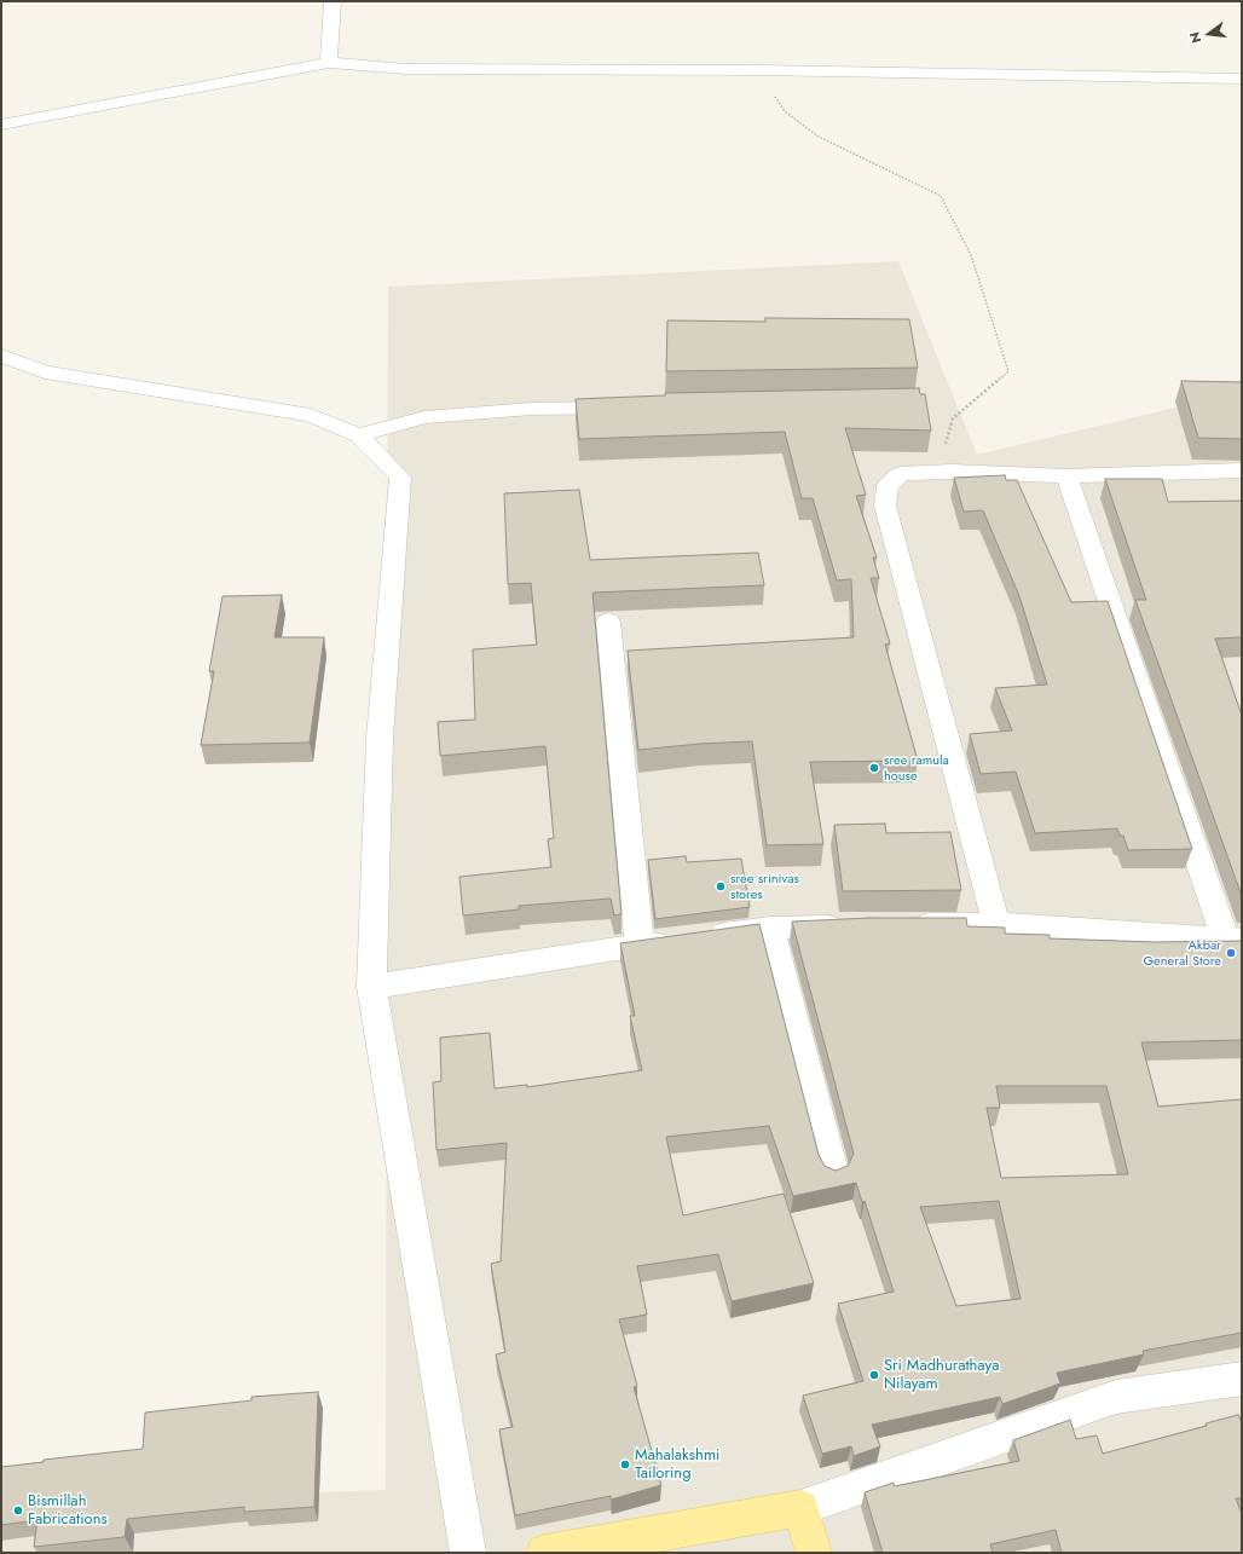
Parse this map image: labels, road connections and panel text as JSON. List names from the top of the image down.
{
  "places": [
    "sree ramula house",
    "sree srinivas stores",
    "Akbar General Store",
    "Sri Madhurathaya Nilayam",
    "Mahalakshmi Tailoring",
    "Bismillah Fabrications"
  ],
  "north": "left"
}
